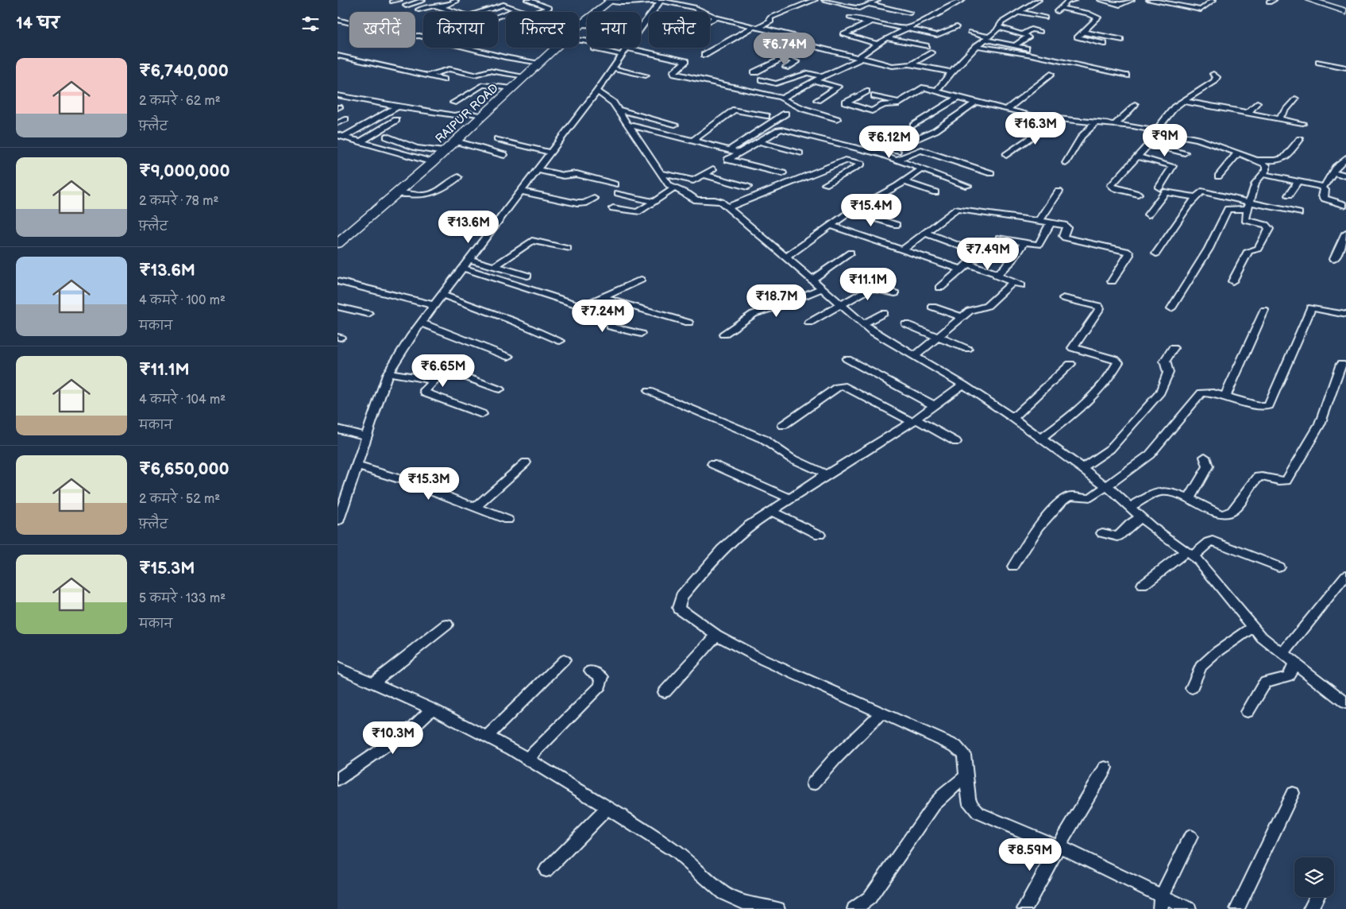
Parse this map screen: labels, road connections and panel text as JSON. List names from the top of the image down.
{
  "streets": {
    "main road": ["RAIPUR ROAD"]
  },
  "page": {
    "heading": "14 घर",
    "chip": [
      "खरीदें",
      "किराया",
      "फ़िल्टर",
      "नया",
      "फ़्लैट"
    ],
    "price": [
      "₹6.74M",
      "₹16.3M",
      "₹9M",
      "₹6.12M",
      "₹15.4M",
      "₹13.6M",
      "₹7.49M",
      "₹11.1M",
      "₹18.7M",
      "₹7.24M",
      "₹6.65M",
      "₹15.3M",
      "₹10.3M",
      "₹8.59M"
    ],
    "list": [
      {
        "name": "₹6,740,000",
        "note": "2 कमरे · 62 m² · फ़्लैट"
      },
      {
        "name": "₹9,000,000",
        "note": "2 कमरे · 78 m² · फ़्लैट"
      },
      {
        "name": "₹13.6M",
        "note": "4 कमरे · 100 m² · मकान"
      },
      {
        "name": "₹11.1M",
        "note": "4 कमरे · 104 m² · मकान"
      },
      {
        "name": "₹6,650,000",
        "note": "2 कमरे · 52 m² · फ़्लैट"
      },
      {
        "name": "₹15.3M",
        "note": "5 कमरे · 133 m² · मकान"
      }
    ]
  }
}
